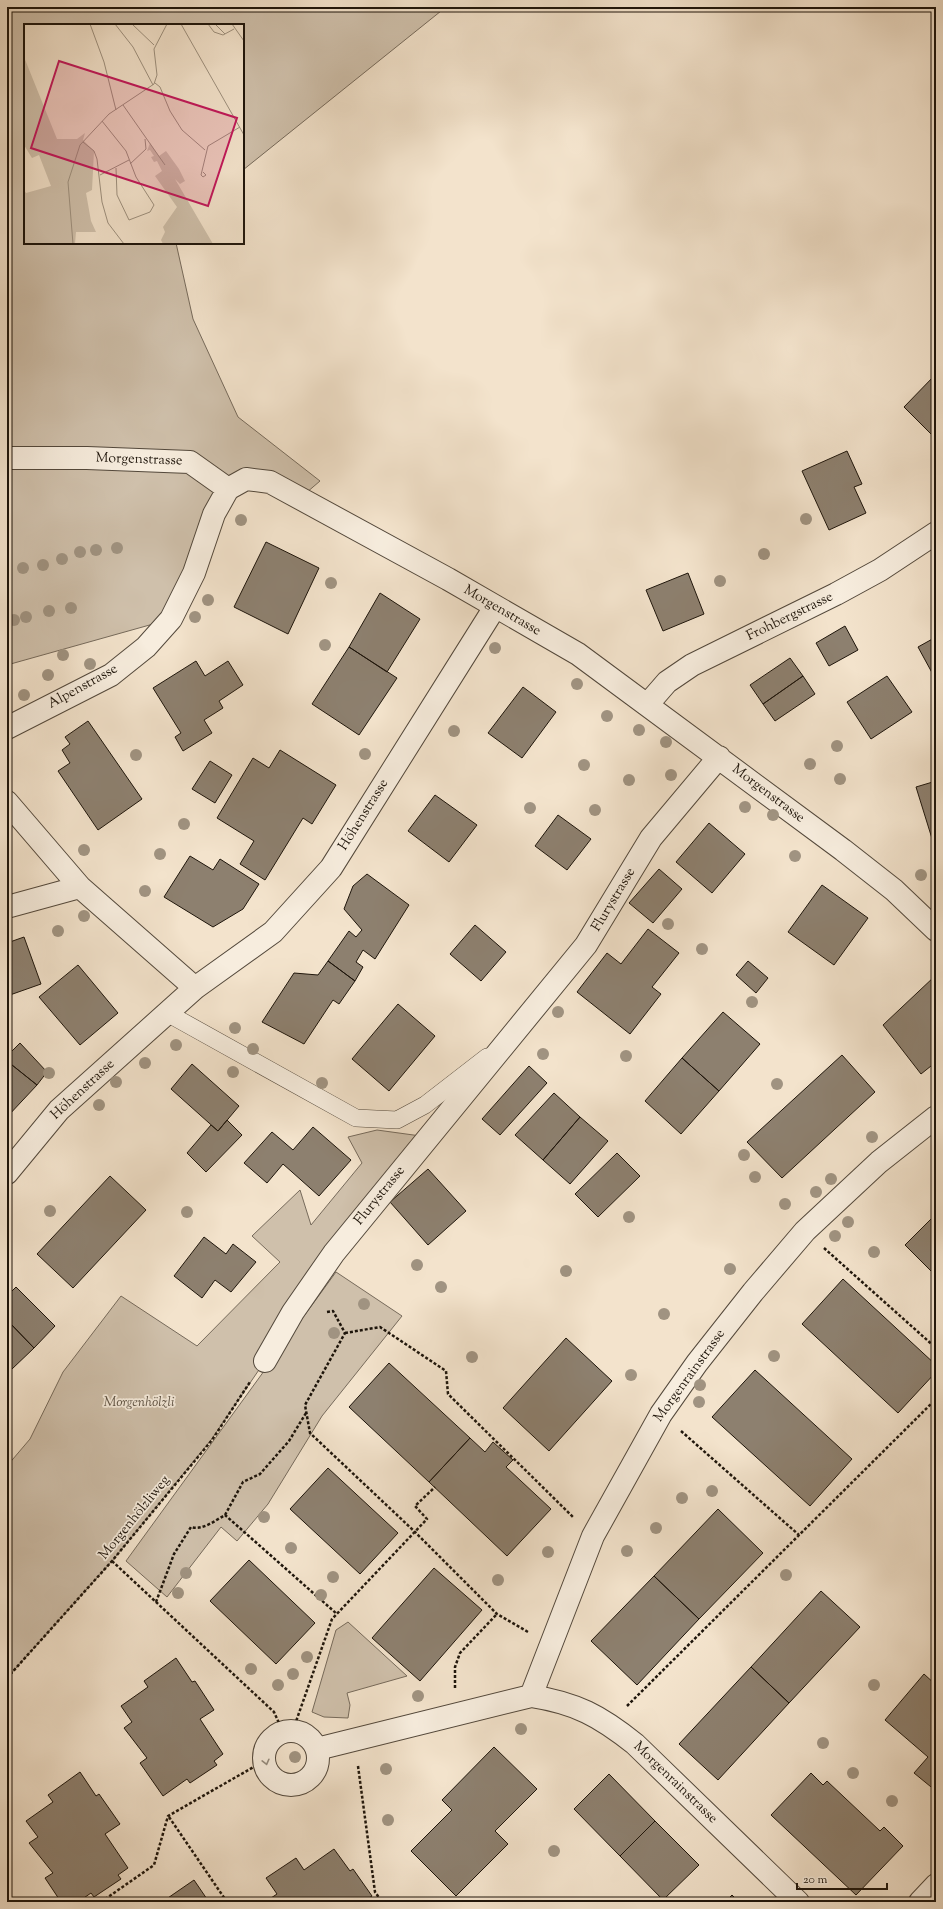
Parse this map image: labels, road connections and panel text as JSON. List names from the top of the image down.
{
  "streets": {
    "street": [
      "Morgenstrasse",
      "Frohbergstrasse",
      "Alpenstrasse",
      "Höhenstrasse",
      "Flurystrasse",
      "Morgenrainstrasse"
    ],
    "path": ["Morgenhölzliweg"]
  },
  "crossings": [
    ["Morgenstrasse", "Frohbergstrasse"],
    ["Morgenstrasse", "Alpenstrasse"],
    ["Morgenstrasse", "Höhenstrasse"],
    ["Morgenstrasse", "Flurystrasse"],
    ["Höhenstrasse", "Flurystrasse"],
    ["Flurystrasse", "Morgenhölzliweg"]
  ],
  "parks": ["Morgenhölzli"],
  "scale_bar": "20 m"
}
